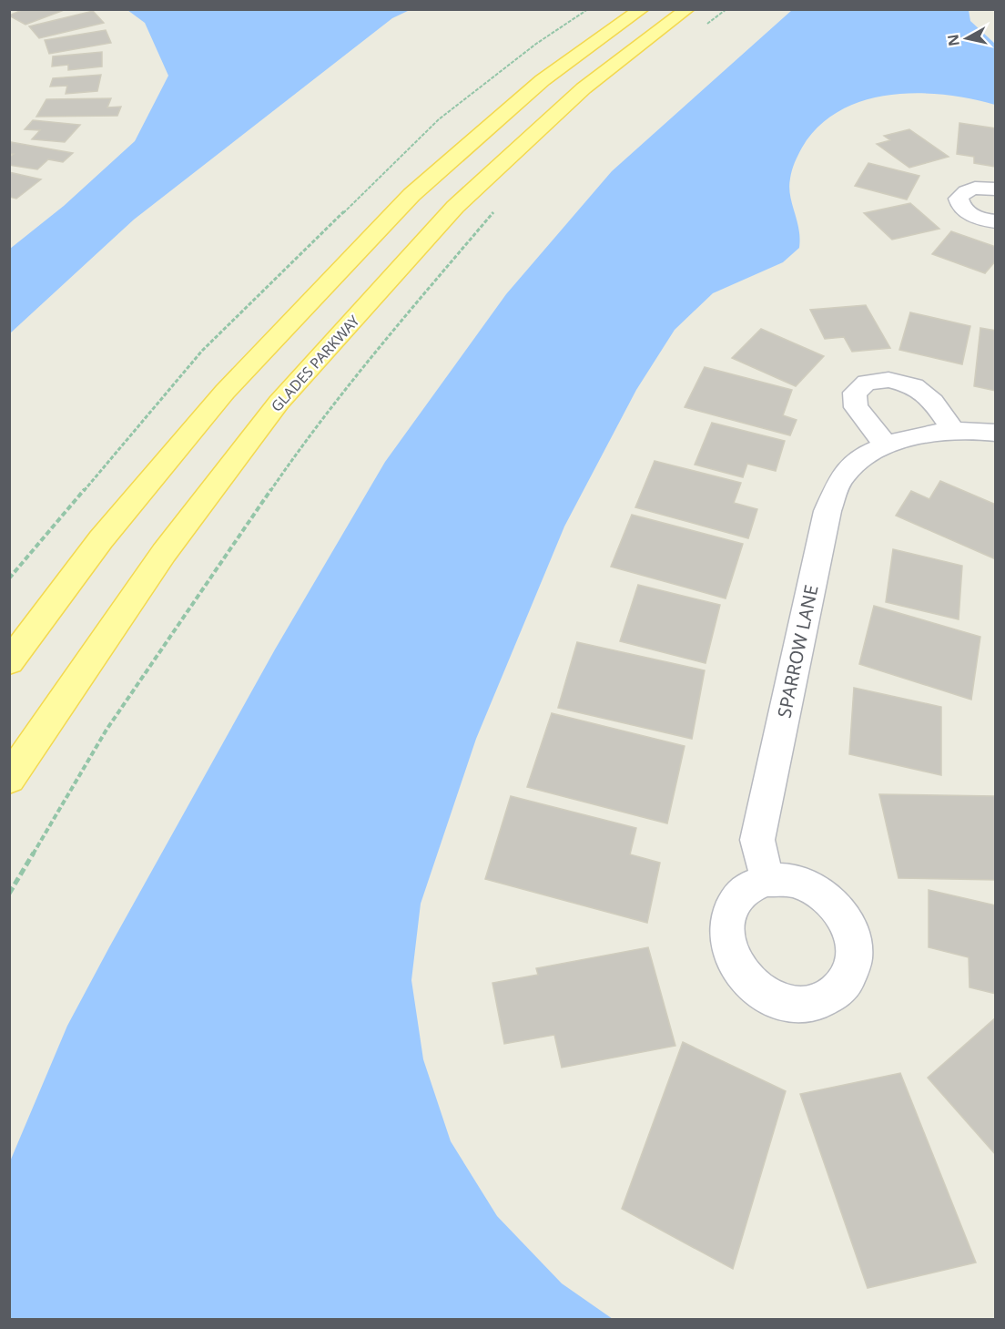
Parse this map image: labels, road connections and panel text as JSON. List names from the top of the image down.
{
  "streets": {
    "main road": ["GLADES PARKWAY"],
    "street": ["SPARROW LANE"]
  },
  "north": "left"
}
